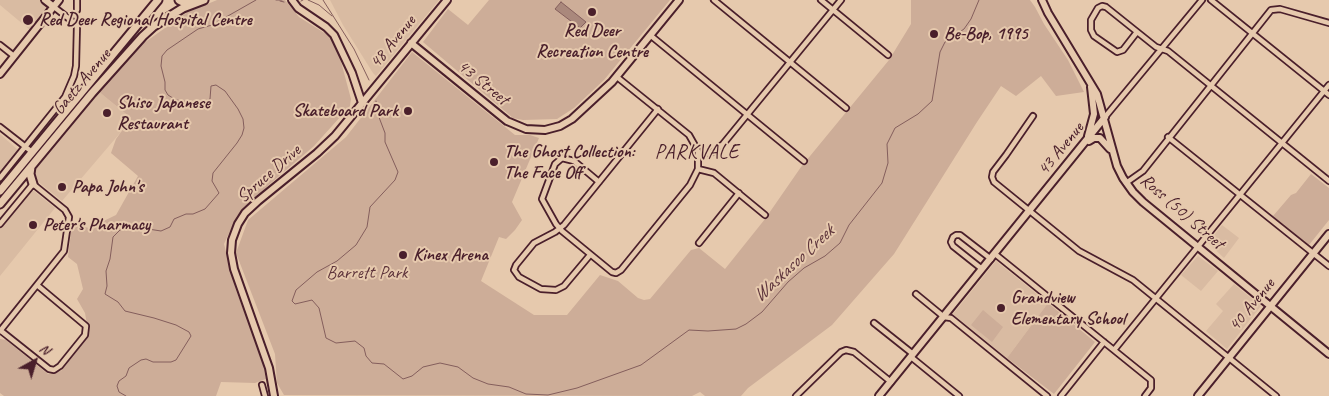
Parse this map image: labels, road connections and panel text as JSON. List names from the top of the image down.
{
  "streets": {
    "main road": ["Gaetz Avenue"],
    "street": [
      "48 Avenue",
      "43 Street",
      "43 Avenue",
      "Spruce Drive",
      "Ross (50) Street",
      "40 Avenue"
    ]
  },
  "crossings": [
    ["48 Avenue", "43 Street"],
    ["48 Avenue", "Spruce Drive"],
    ["43 Avenue", "Ross (50) Street"],
    ["Ross (50) Street", "40 Avenue"]
  ],
  "districts": ["PARKVALE"],
  "water": ["Waskasoo Creek"],
  "parks": ["Barrett Park"],
  "places": [
    "Red Deer Recreation Centre",
    "Red Deer Regional Hospital Centre",
    "Be-Bop, 1995",
    "Skateboard Park",
    "Shiso Japanese Restaurant",
    "The Ghost Collection: The Face Off",
    "Papa John's",
    "Peter's Pharmacy",
    "Kinex Arena",
    "Grandview Elementary School"
  ],
  "north": "top right"
}
